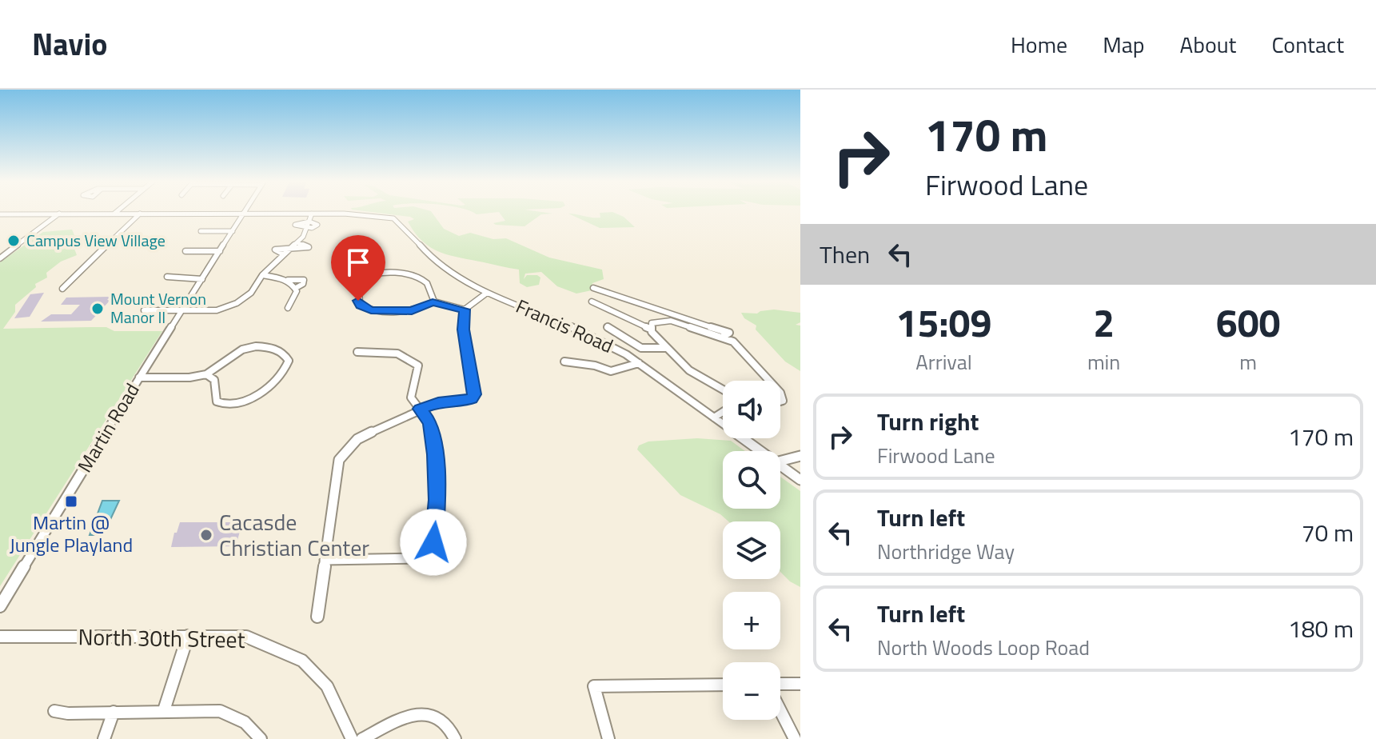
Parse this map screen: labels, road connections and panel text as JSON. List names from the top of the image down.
{
  "streets": {
    "street": ["Francis Road", "Martin Road", "North 30th Street"]
  },
  "places": {
    "other": ["Campus View Village", "Mount Vernon Manor II", "Cacasde Christian Center"],
    "transit": ["Martin @ Jungle Playland"]
  },
  "page": {
    "header": "Navio",
    "nav": [
      "Home",
      "Map",
      "About",
      "Contact"
    ],
    "turn": ["170 m", "Firwood Lane"],
    "then": "Then",
    "eta": [
      "15:09",
      "Arrival",
      "2",
      "min",
      "600",
      "m"
    ],
    "map_buttons": ["+", "−"],
    "list": [
      {
        "name": "Turn right",
        "note": "Firwood Lane",
        "value": "170 m"
      },
      {
        "name": "Turn left",
        "note": "Northridge Way",
        "value": "70 m"
      },
      {
        "name": "Turn left",
        "note": "North Woods Loop Road",
        "value": "180 m"
      }
    ]
  }
}
